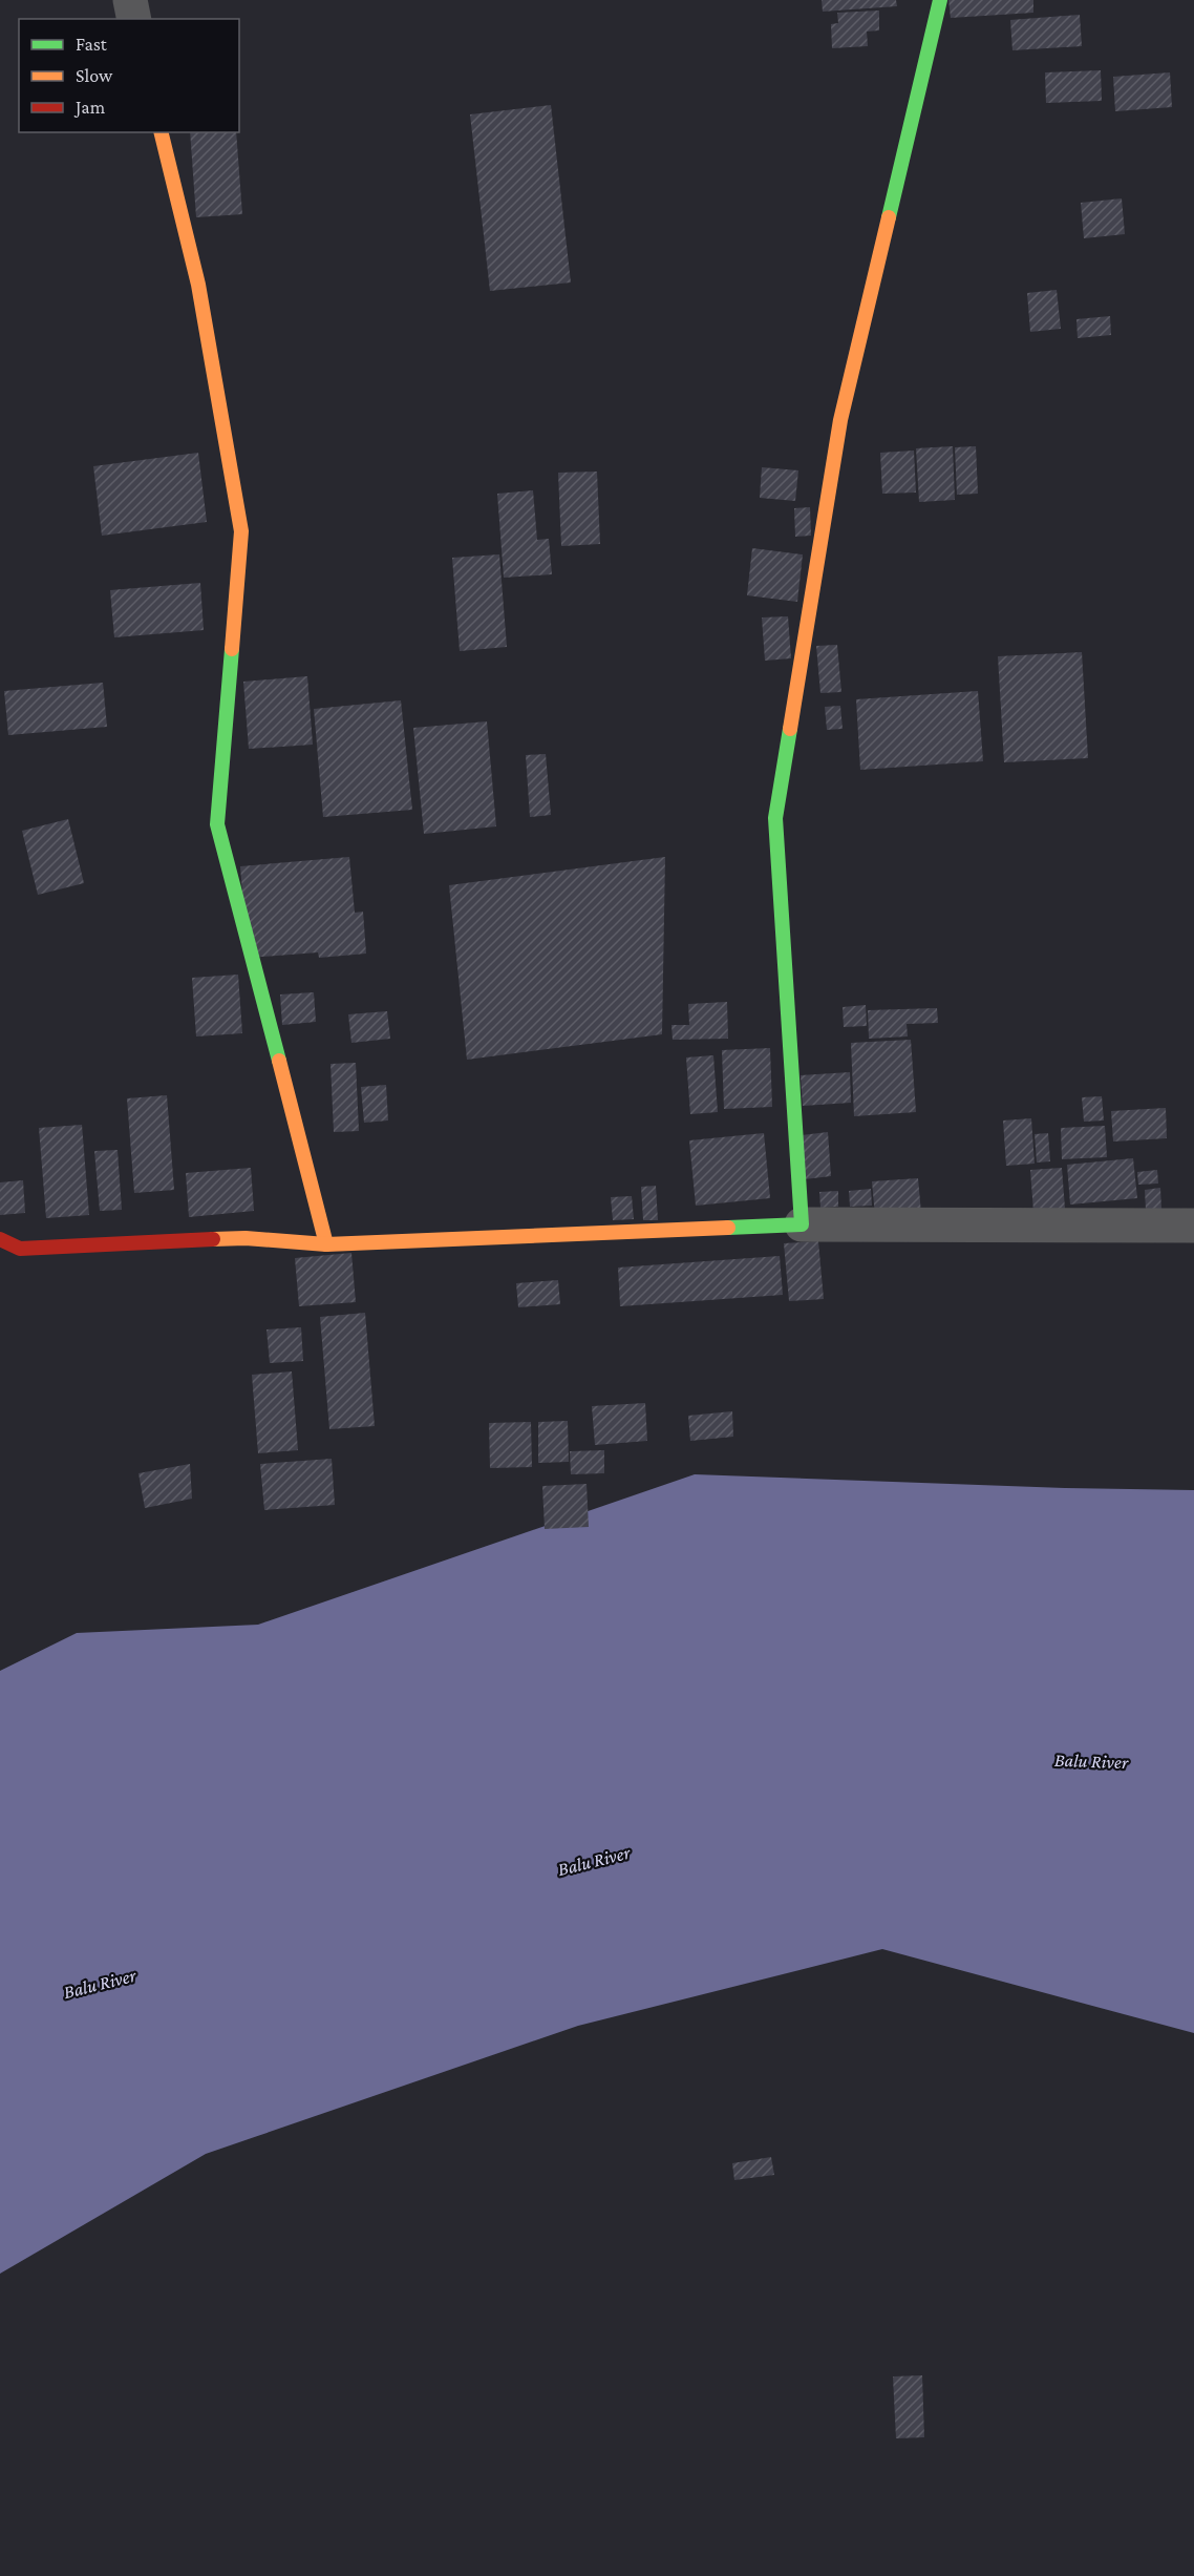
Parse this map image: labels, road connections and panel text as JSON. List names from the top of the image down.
{
  "water": ["Balu River"],
  "legend": ["Fast", "Slow", "Jam"]
}
